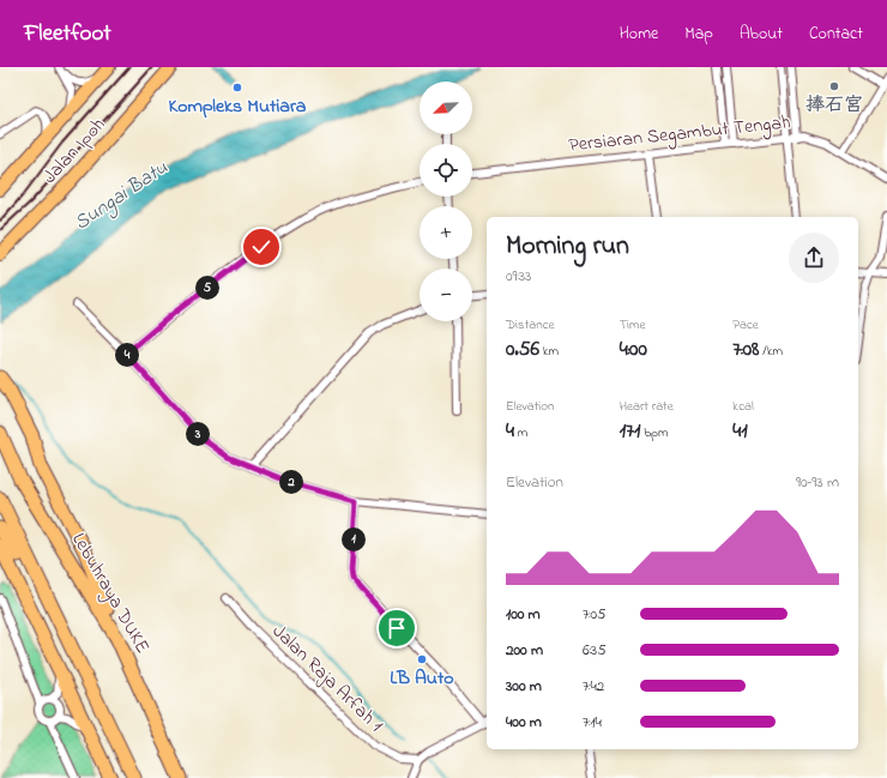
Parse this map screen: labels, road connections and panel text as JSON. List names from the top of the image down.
{
  "streets": {
    "highway": ["Lebuhraya DUKE"],
    "main road": ["Jalan Ipoh"],
    "street": ["Persiaran Segambut Tengah", "Jalan Raja Arfah 1"]
  },
  "water": ["Sungai Batu"],
  "places": ["捧石宫", "Kompleks Mutiara", "LB Auto"],
  "north": "bottom left",
  "page": {
    "header": "Fleetfoot",
    "nav": [
      "Home",
      "Map",
      "About",
      "Contact"
    ],
    "map_buttons": ["+", "−"],
    "heading": ["Morning run", "09:33"],
    "pins": [
      "5",
      "4",
      "3",
      "2",
      "1"
    ],
    "stats": [
      ["Distance", "0.56 km"],
      ["Time", "4:00"],
      ["Pace", "7:08 /km"],
      ["Elevation", "4 m"],
      ["Heart rate", "171 bpm"],
      ["kcal", "41"]
    ],
    "chart": ["Elevation", "90–93 m"],
    "list": [
      {
        "name": "100 m",
        "note": "7:05"
      },
      {
        "name": "200 m",
        "note": "6:35"
      },
      {
        "name": "300 m",
        "note": "7:42"
      },
      {
        "name": "400 m",
        "note": "7:14"
      }
    ]
  }
}
